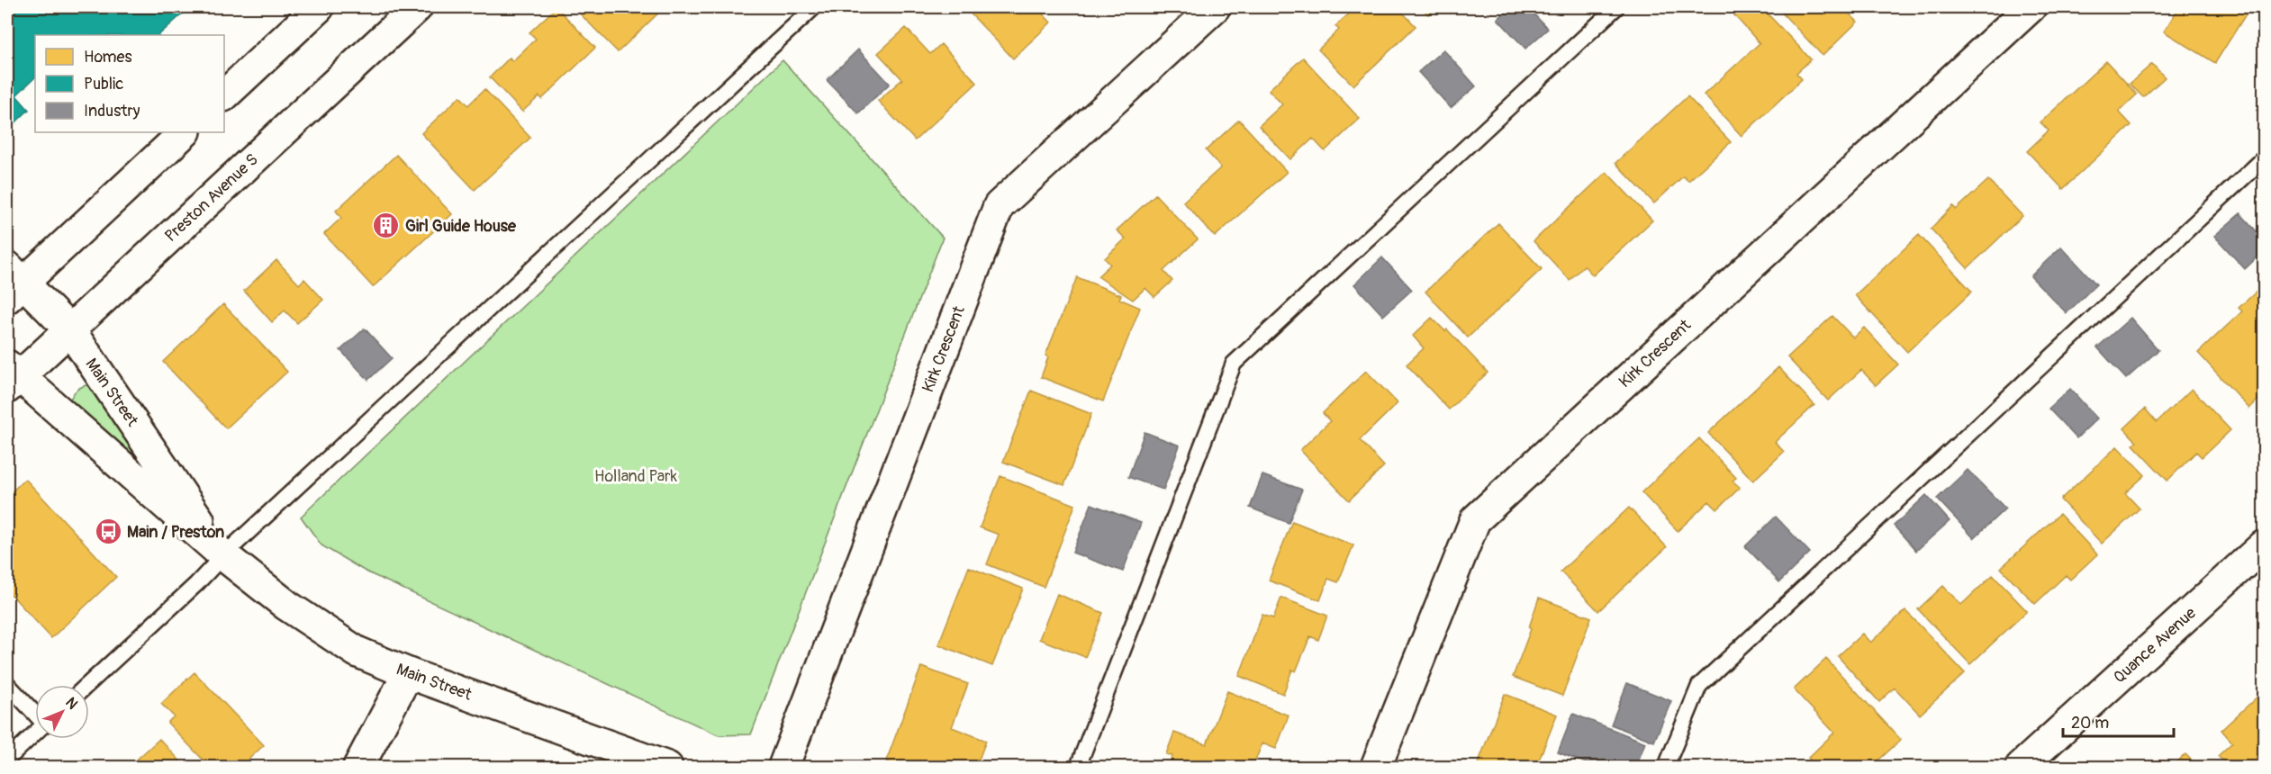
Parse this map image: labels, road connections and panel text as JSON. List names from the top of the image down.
{
  "streets": {
    "street": [
      "Preston Avenue S",
      "Kirk Crescent",
      "Main Street",
      "Quance Avenue"
    ]
  },
  "crossings": [
    ["Preston Avenue S", "Main Street"]
  ],
  "parks": ["Holland Park"],
  "places": {
    "building": ["Girl Guide House"],
    "bus stop": ["Main / Preston"]
  },
  "legend": ["Homes", "Public", "Industry"],
  "scale_bar": "20 m",
  "north": "top right"
}
